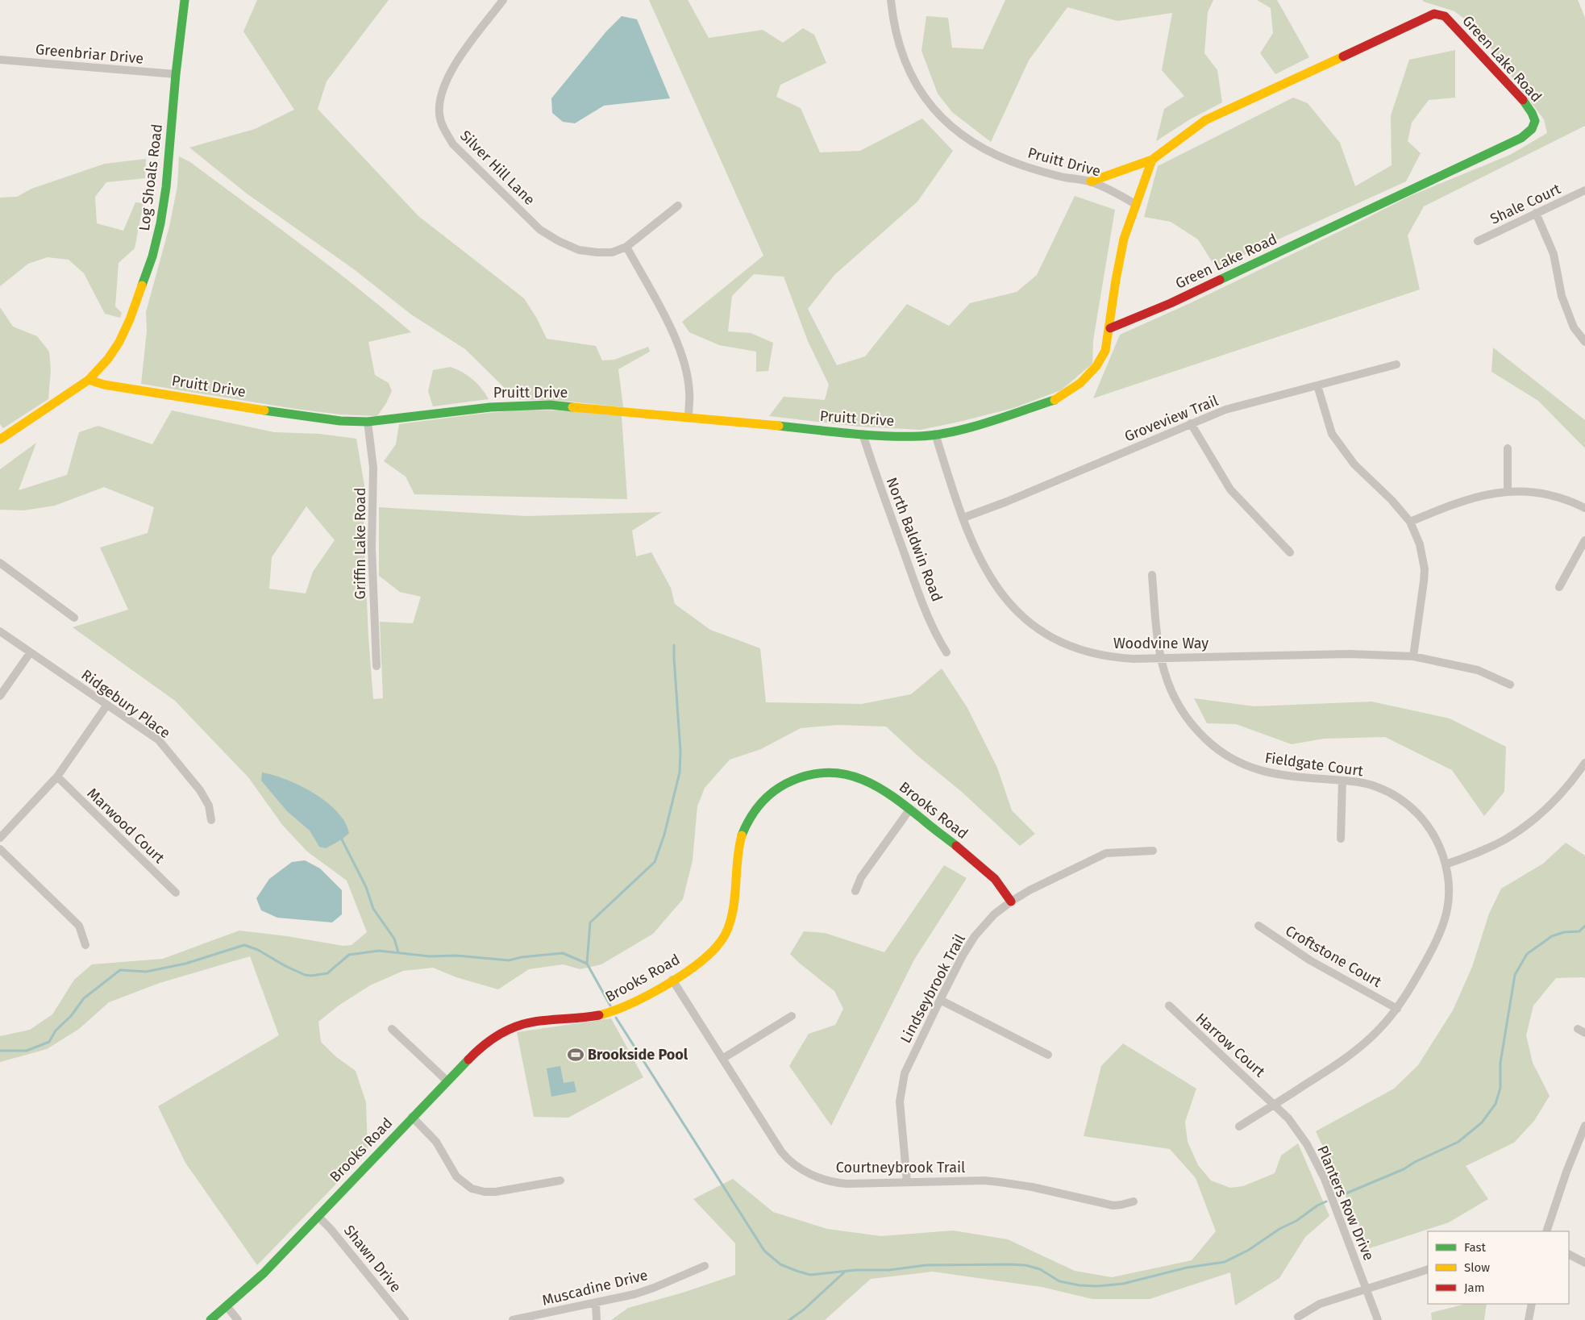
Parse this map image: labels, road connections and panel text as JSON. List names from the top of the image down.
{
  "streets": {
    "street": [
      "Greenbriar Drive",
      "Green Lake Road",
      "Pruitt Drive",
      "Silver Hill Lane",
      "Log Shoals Road",
      "Shale Court",
      "Groveview Trail",
      "North Baldwin Road",
      "Griffin Lake Road",
      "Woodvine Way",
      "Ridgebury Place",
      "Fieldgate Court",
      "Brooks Road",
      "Marwood Court",
      "Croftstone Court",
      "Lindseybrook Trail",
      "Harrow Court",
      "Courtneybrook Trail",
      "Planters Row Drive",
      "Shawn Drive",
      "Muscadine Drive"
    ]
  },
  "crossings": [
    ["Greenbriar Drive", "Log Shoals Road"],
    ["Green Lake Road", "Pruitt Drive"],
    ["Pruitt Drive", "Log Shoals Road"],
    ["Pruitt Drive", "North Baldwin Road"],
    ["Pruitt Drive", "Griffin Lake Road"],
    ["Pruitt Drive", "Woodvine Way"],
    ["Groveview Trail", "Woodvine Way"],
    ["Woodvine Way", "Fieldgate Court"],
    ["Fieldgate Court", "Croftstone Court"],
    ["Fieldgate Court", "Harrow Court"],
    ["Fieldgate Court", "Planters Row Drive"],
    ["Brooks Road", "Lindseybrook Trail"],
    ["Brooks Road", "Courtneybrook Trail"],
    ["Brooks Road", "Shawn Drive"],
    ["Lindseybrook Trail", "Courtneybrook Trail"],
    ["Harrow Court", "Planters Row Drive"]
  ],
  "places": {
    "sports": ["Brookside Pool"]
  },
  "legend": ["Fast", "Slow", "Jam"]
}
